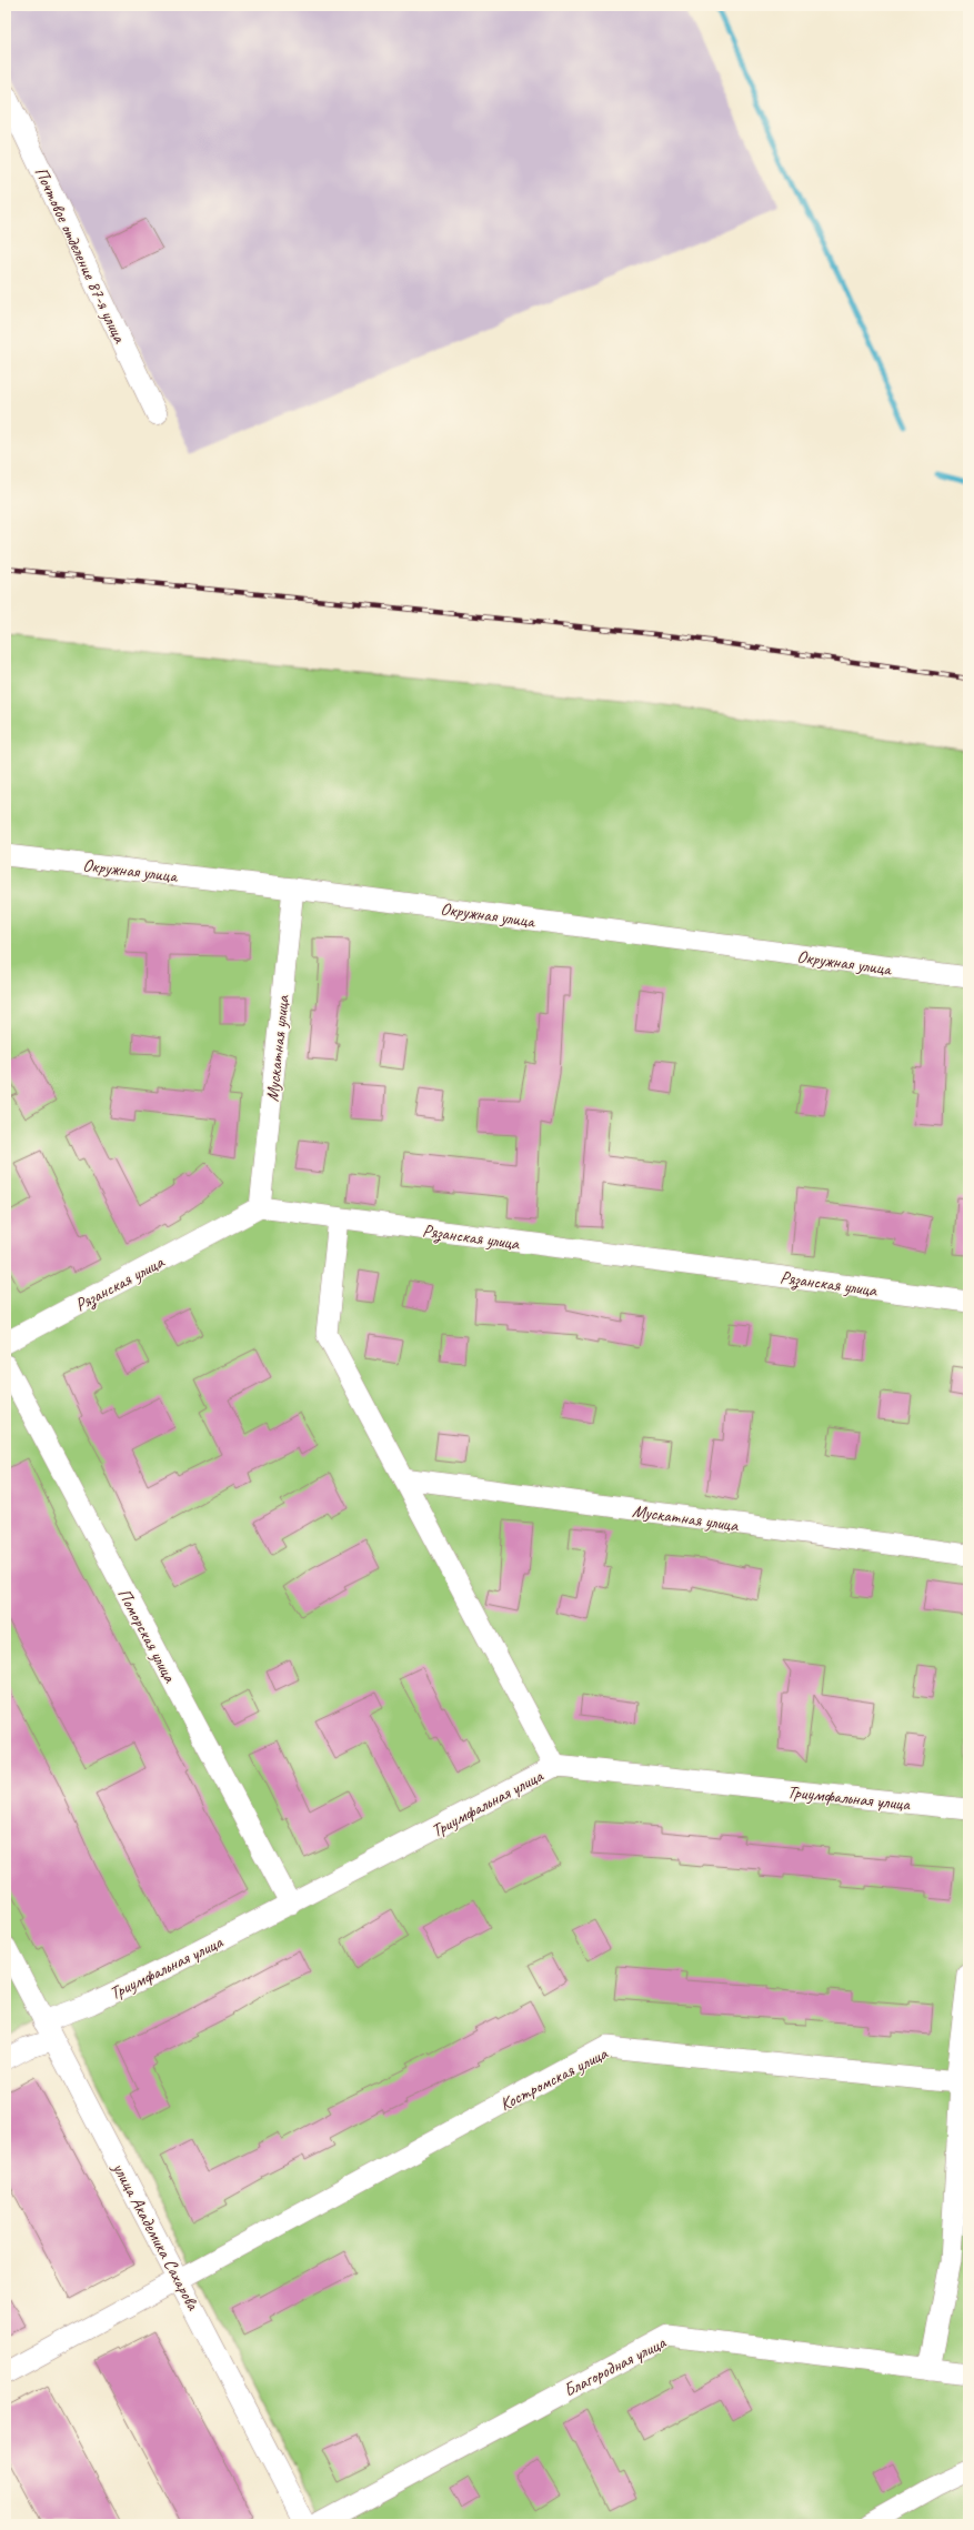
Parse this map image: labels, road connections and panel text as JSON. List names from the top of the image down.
{
  "streets": {
    "street": [
      "Почтовое отделение 87-я улица",
      "Окружная улица",
      "Мускатная улица",
      "Рязанская улица",
      "Поморская улица",
      "Триумфальная улица",
      "Костромская улица",
      "улица Академика Сахарова",
      "Благородная улица"
    ]
  },
  "crossings": [
    ["Окружная улица", "Мускатная улица"],
    ["Мускатная улица", "Рязанская улица"],
    ["Поморская улица", "Триумфальная улица"],
    ["Триумфальная улица", "улица Академика Сахарова"],
    ["Костромская улица", "улица Академика Сахарова"]
  ]
}
